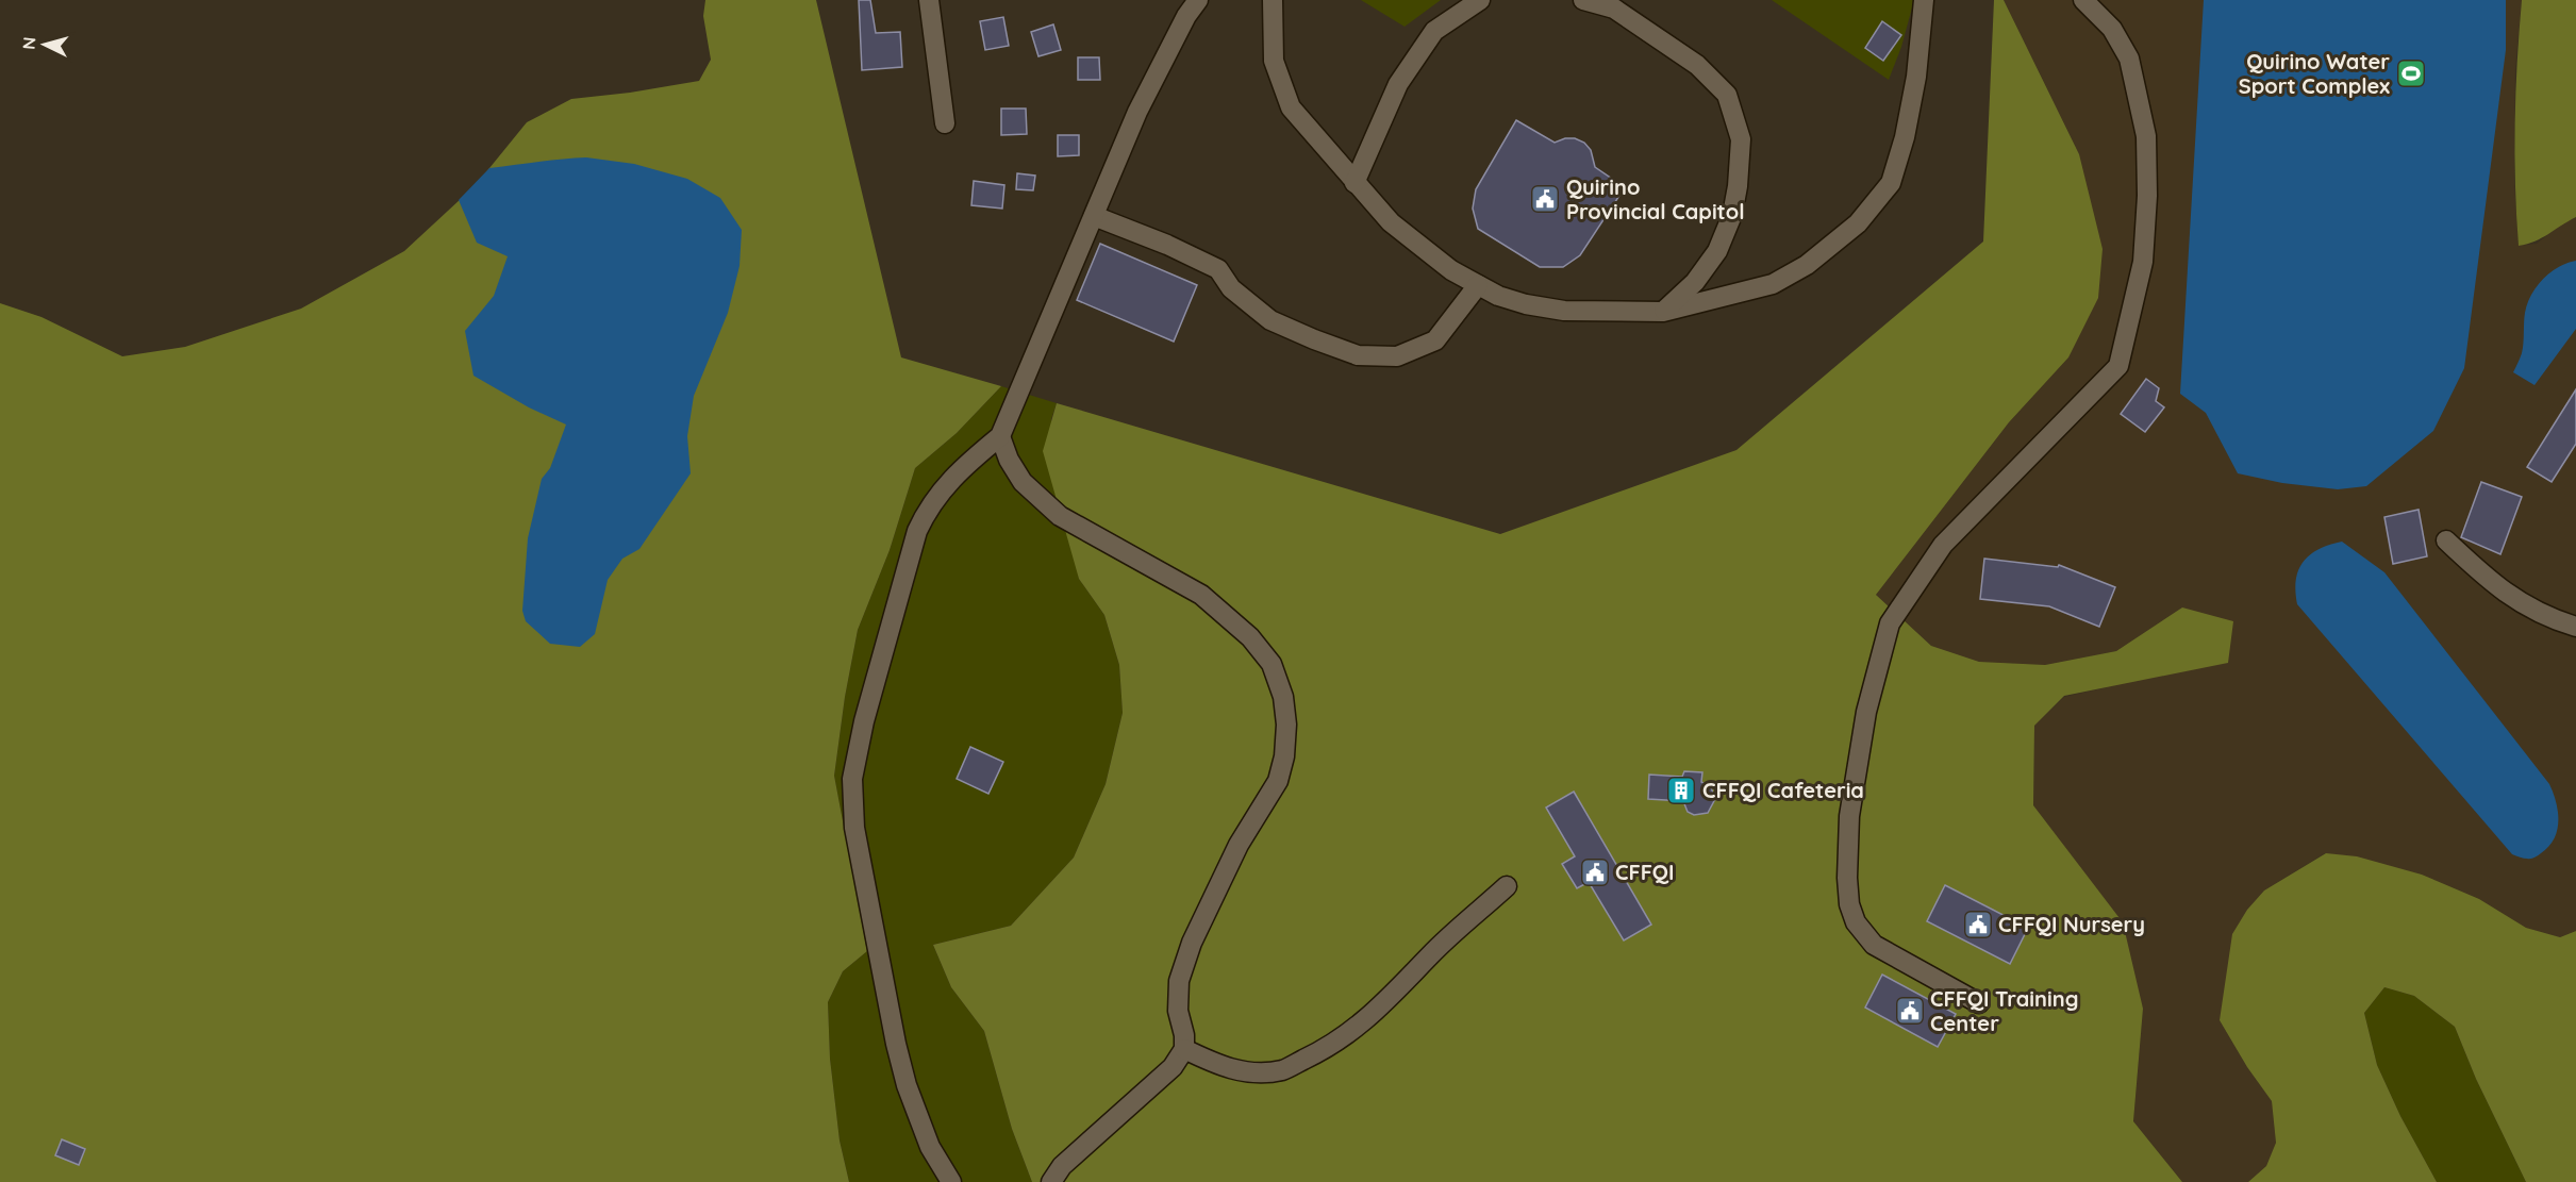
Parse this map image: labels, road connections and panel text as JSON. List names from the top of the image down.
{
  "places": {
    "sports": ["Quirino Water Sport Complex"],
    "public building": [
      "Quirino Provincial Capitol",
      "CFFQI",
      "CFFQI Nursery",
      "CFFQI Training Center"
    ],
    "building": ["CFFQI Cafeteria"]
  },
  "north": "left"
}
